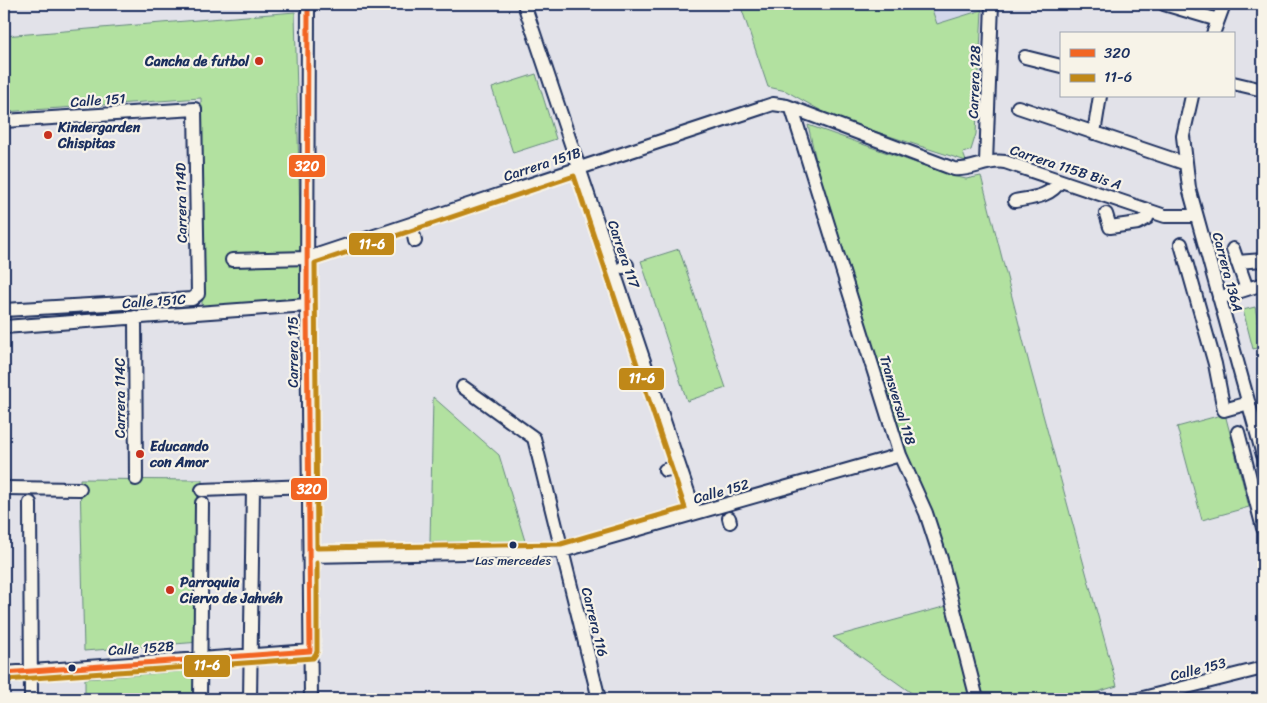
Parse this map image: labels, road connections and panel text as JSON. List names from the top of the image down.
{
  "streets": {
    "street": [
      "Carrera 128",
      "Calle 151",
      "Carrera 151B",
      "Carrera 115B Bis A",
      "Carrera 114D",
      "Carrera 117",
      "Carrera 136A",
      "Calle 151C",
      "Carrera 115",
      "Carrera 114C",
      "Transversal 118",
      "Calle 152",
      "Carrera 116",
      "Calle 152B",
      "Calle 153"
    ]
  },
  "crossings": [
    ["Carrera 128", "Carrera 115B Bis A"],
    ["Calle 151", "Carrera 114D"],
    ["Carrera 151B", "Carrera 115B Bis A"],
    ["Carrera 151B", "Carrera 117"],
    ["Carrera 151B", "Carrera 115"],
    ["Carrera 151B", "Transversal 118"],
    ["Carrera 115B Bis A", "Carrera 136A"],
    ["Carrera 115B Bis A", "Transversal 118"],
    ["Carrera 114D", "Calle 151C"],
    ["Carrera 117", "Calle 152"],
    ["Calle 151C", "Carrera 115"],
    ["Calle 151C", "Carrera 114C"],
    ["Carrera 115", "Calle 152"],
    ["Carrera 115", "Calle 152B"],
    ["Transversal 118", "Calle 152"],
    ["Calle 152", "Carrera 116"]
  ],
  "places": [
    "Cancha de futbol",
    "Kindergarden Chispitas",
    "Educando con Amor",
    "Las mercedes",
    "Parroquia Ciervo de Jahvéh"
  ],
  "lines": ["transit line 320", "transit line 11-6"],
  "legend": ["320", "11-6"]
}
